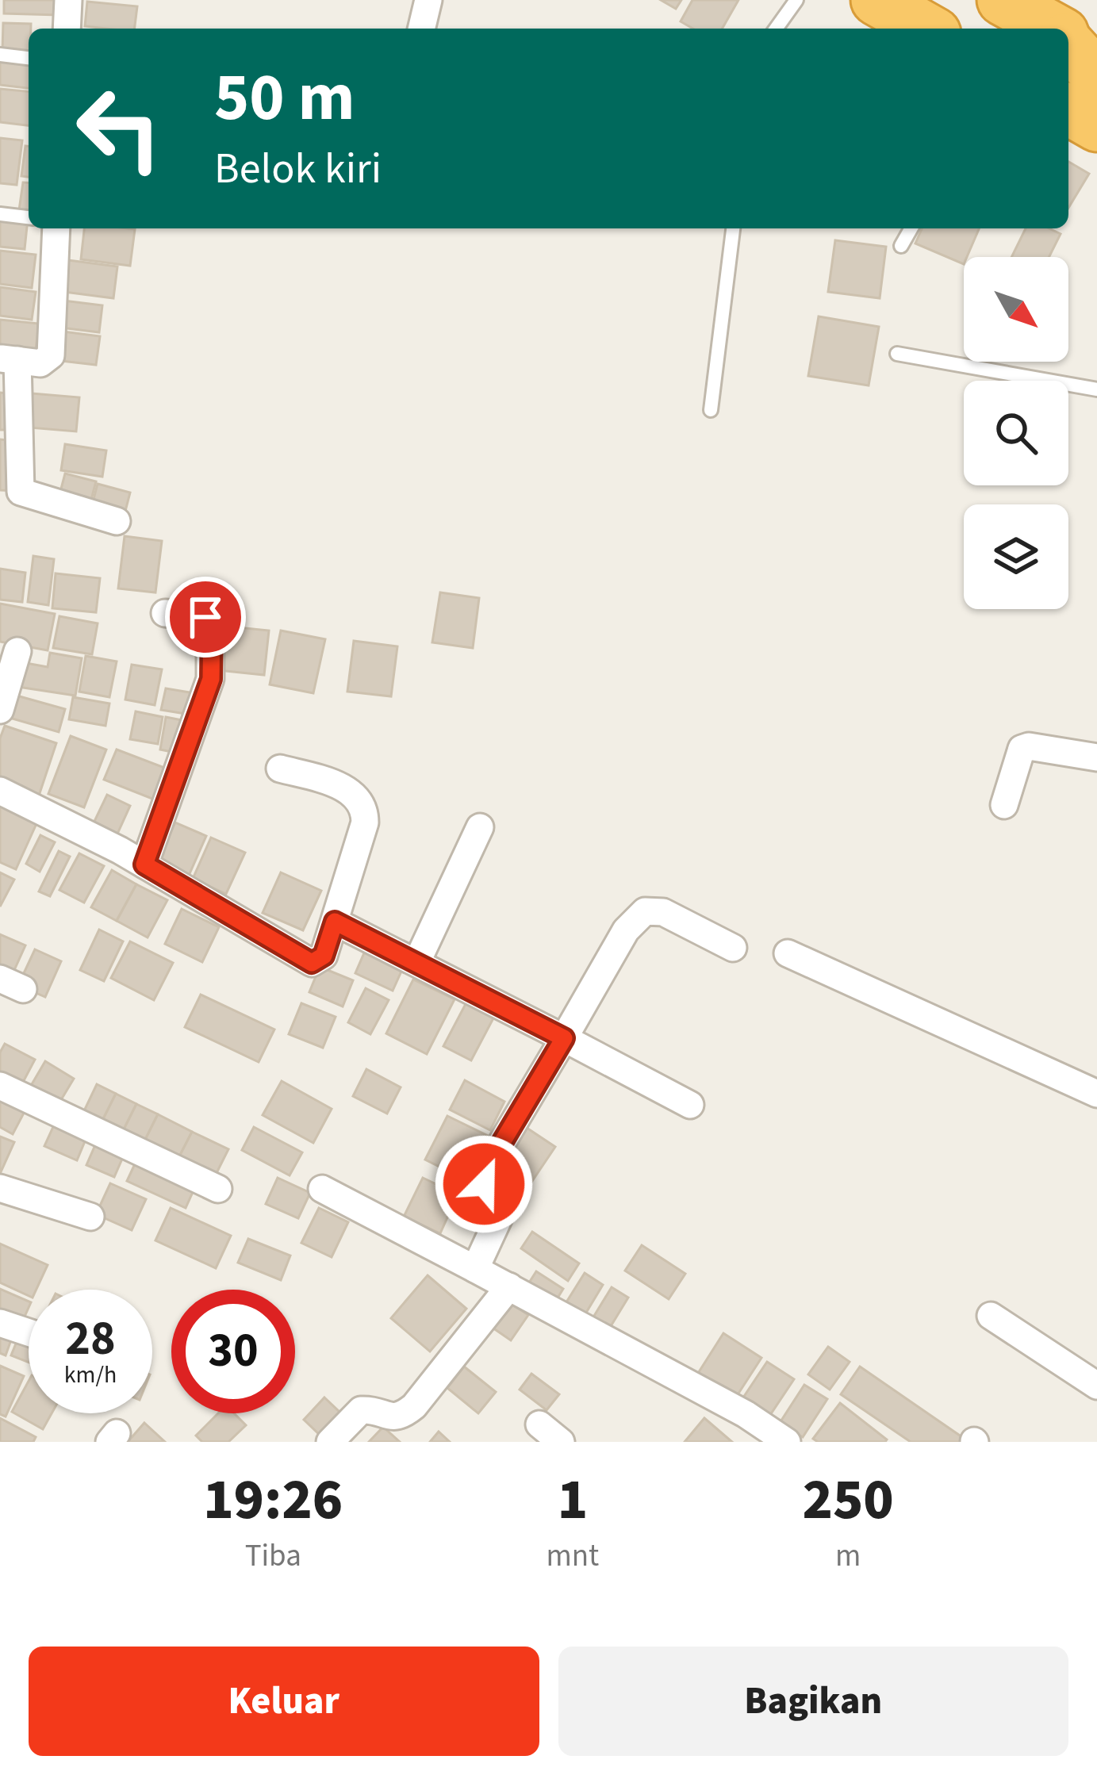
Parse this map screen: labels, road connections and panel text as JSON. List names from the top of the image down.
{
  "north": "bottom right",
  "page": {
    "turn": ["50 m", "Belok kiri"],
    "speed": "28 km/h",
    "limit": "30",
    "eta": [
      "19:26",
      "Tiba",
      "1",
      "mnt",
      "250",
      "m"
    ],
    "buttons": ["Keluar", "Bagikan"]
  }
}
